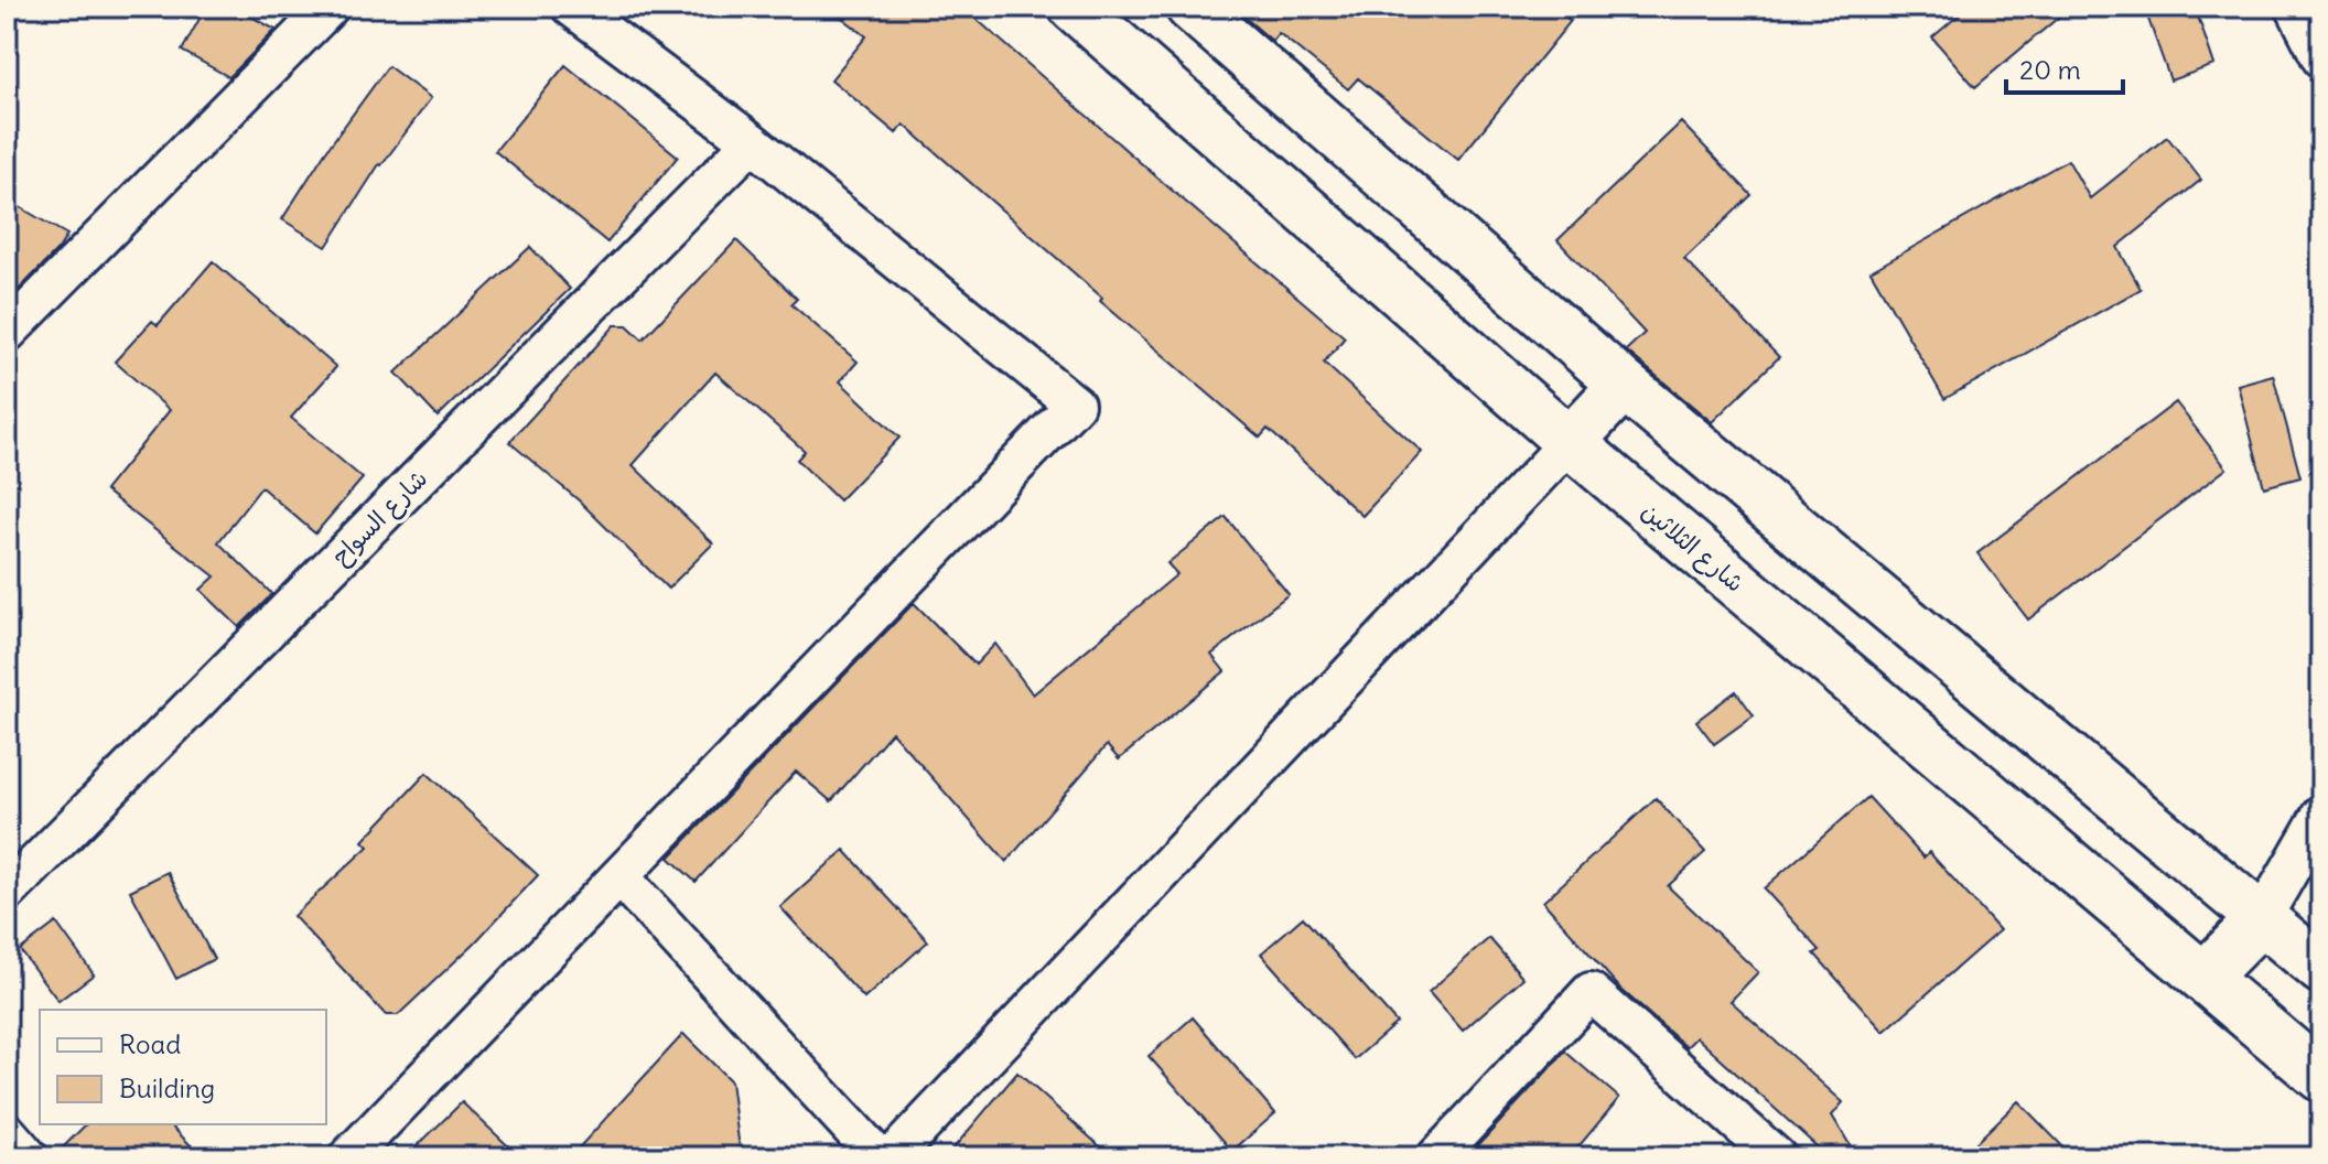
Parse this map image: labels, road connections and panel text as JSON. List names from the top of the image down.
{
  "streets": {
    "street": ["شارع السواح", "شارع الثلاثين"]
  },
  "legend": ["Road", "Building"],
  "scale_bar": "20 m"
}
